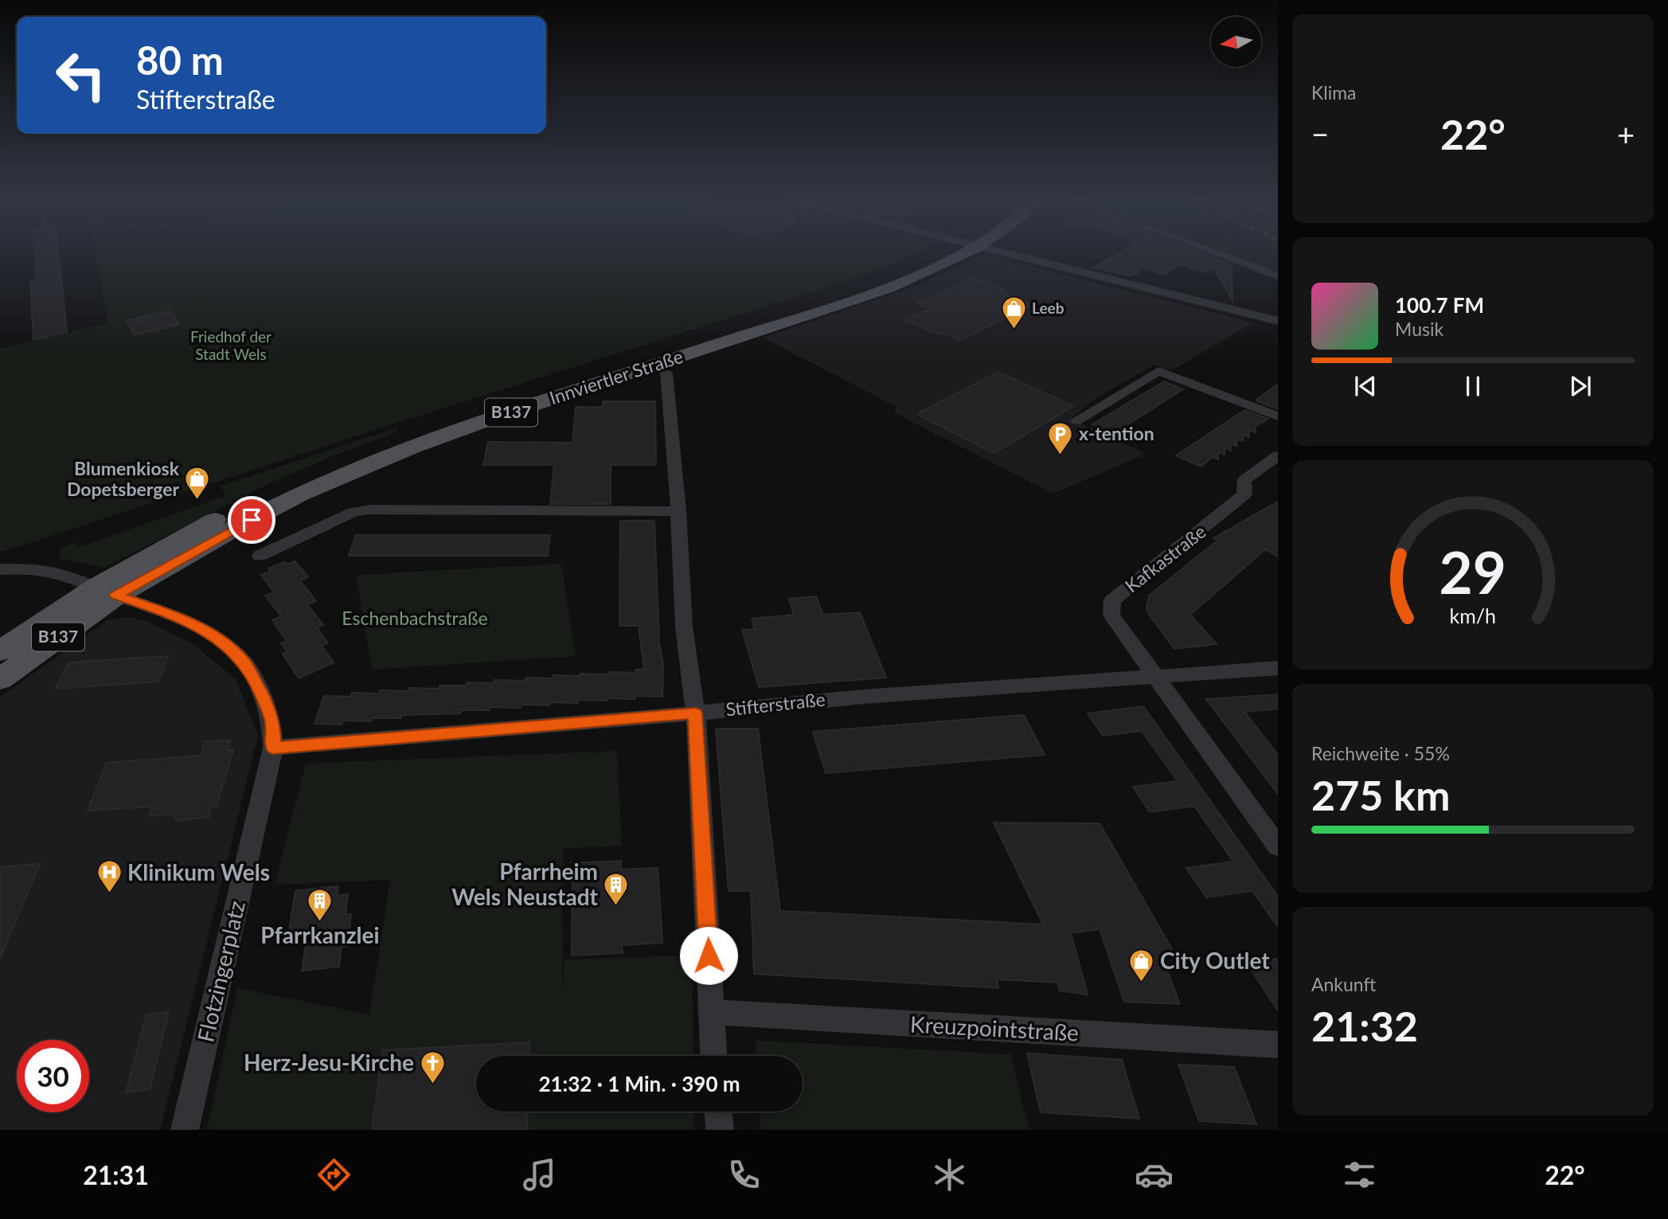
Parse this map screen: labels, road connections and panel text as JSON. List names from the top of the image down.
{
  "streets": {
    "main road": ["Innviertler Straße", "B137"],
    "street": [
      "Kafkastraße",
      "Stifterstraße",
      "Flotzingerplatz",
      "Kreuzpointstraße"
    ]
  },
  "crossings": [
    ["Innviertler Straße", "Flotzingerplatz"],
    ["Kafkastraße", "Stifterstraße"],
    ["Stifterstraße", "Flotzingerplatz"]
  ],
  "parks": ["Friedhof der Stadt Wels", "Eschenbachstraße"],
  "places": {
    "shop": ["Leeb", "Blumenkiosk Dopetsberger", "City Outlet"],
    "parking": ["x-tention"],
    "hospital": ["Klinikum Wels"],
    "building": ["Pfarrheim Wels Neustadt", "Pfarrkanzlei"],
    "church": ["Herz-Jesu-Kirche"]
  },
  "north": "left",
  "page": {
    "tile": [
      "Klima",
      ["Reichweite · 55%", "275 km"],
      ["Ankunft", "21:32"]
    ],
    "turn": ["80 m", "Stifterstraße"],
    "heat": ["−", "22°", "+"],
    "song": ["100.7 FM", "Musik"],
    "limit": "30",
    "trip": "21:32 · 1 Min. · 390 m",
    "tabs": ["21:31", "22°"],
    "gauge": ["29", "km/h"]
  }
}
